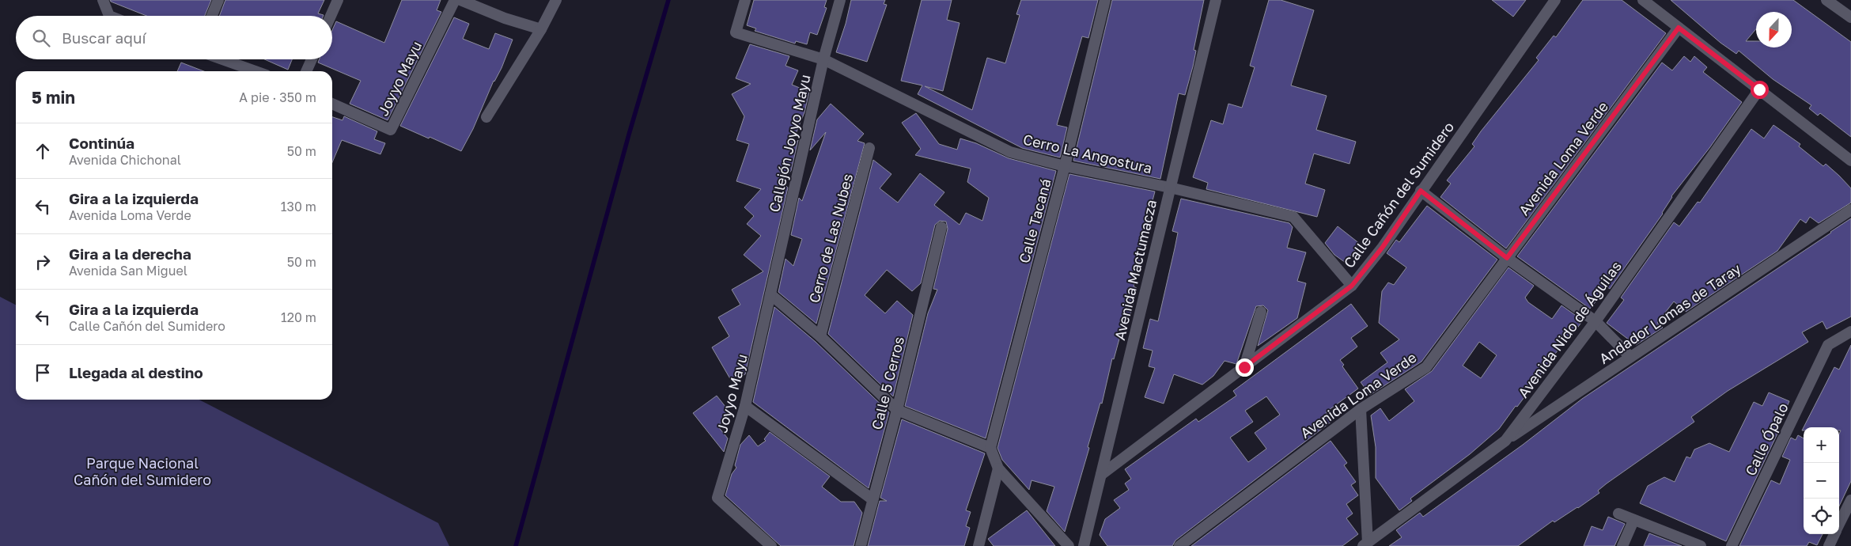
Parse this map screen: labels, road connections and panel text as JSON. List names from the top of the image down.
{
  "streets": {
    "street": [
      "Joyyo Mayu",
      "Callejón Joyyo Mayu",
      "Cerro La Angostura",
      "Avenida Loma Verde",
      "Calle Cañón del Sumidero",
      "Calle Tacaná",
      "Cerro de Las Nubes",
      "Avenida Mactumacza",
      "Andador Lomas de Taray",
      "Avenida Nido de Águilas",
      "Calle 5 Cerros",
      "Calle Ópalo"
    ]
  },
  "crossings": [
    ["Joyyo Mayu", "Callejón Joyyo Mayu"],
    ["Callejón Joyyo Mayu", "Cerro La Angostura"],
    ["Cerro La Angostura", "Calle Cañón del Sumidero"],
    ["Cerro La Angostura", "Calle Tacaná"],
    ["Cerro La Angostura", "Avenida Mactumacza"],
    ["Calle Cañón del Sumidero", "Avenida Mactumacza"],
    ["Andador Lomas de Taray", "Avenida Nido de Águilas"]
  ],
  "parks": ["Parque Nacional Cañón del Sumidero"],
  "north": "bottom",
  "page": {
    "search": "Buscar aquí",
    "heading": ["5 min", "A pie · 350 m"],
    "list": [
      ["Continúa", "Avenida Chichonal", "50 m"],
      ["Gira a la izquierda", "Avenida Loma Verde", "130 m"],
      ["Gira a la derecha", "Avenida San Miguel", "50 m"],
      ["Gira a la izquierda", "Calle Cañón del Sumidero", "120 m"],
      "Llegada al destino"
    ],
    "map_buttons": ["+", "−"]
  }
}
